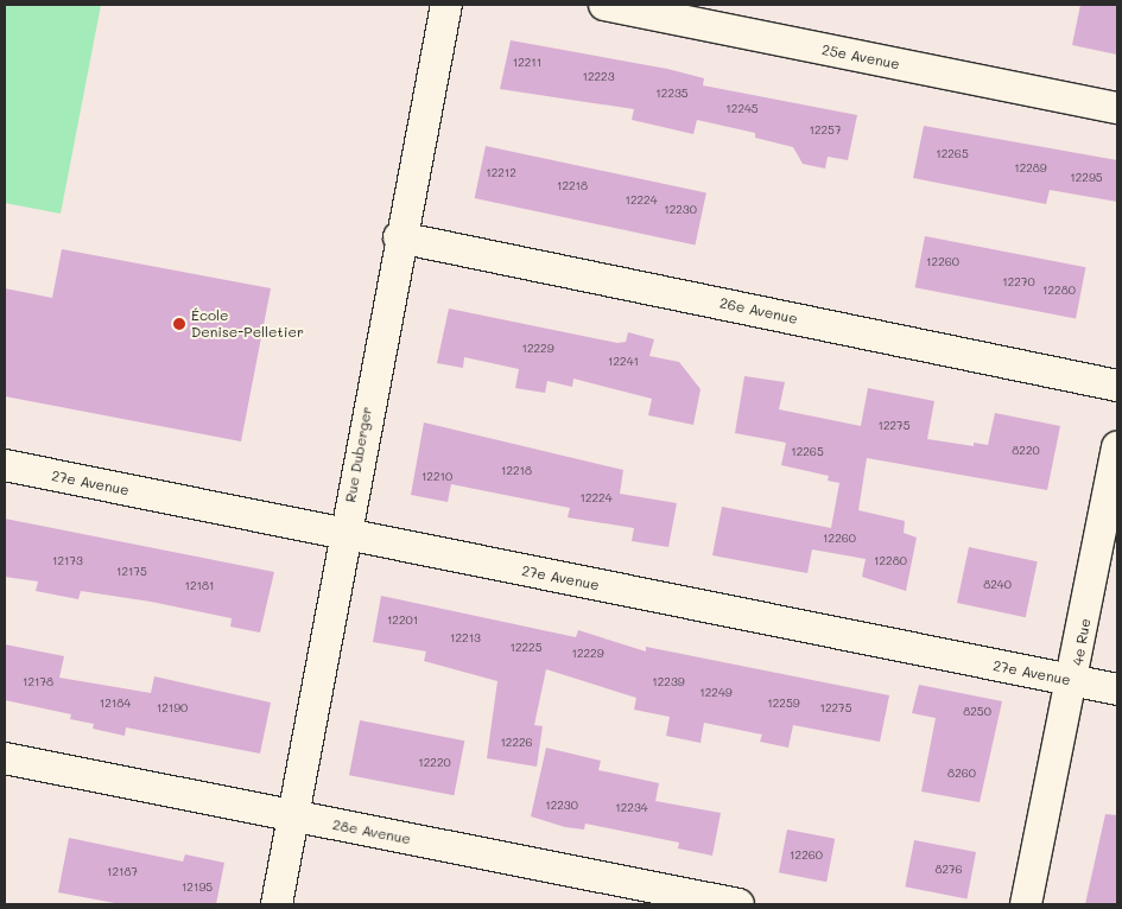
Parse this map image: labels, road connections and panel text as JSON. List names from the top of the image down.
{
  "streets": {
    "street": [
      "25e Avenue",
      "26e Avenue",
      "Rue Duberger",
      "27e Avenue",
      "4e Rue",
      "28e Avenue"
    ]
  },
  "crossings": [
    ["26e Avenue", "Rue Duberger"],
    ["Rue Duberger", "27e Avenue"],
    ["Rue Duberger", "28e Avenue"],
    ["27e Avenue", "4e Rue"]
  ],
  "places": ["École Denise-Pelletier"],
  "house_numbers": [
    "12211",
    "12223",
    "12235",
    "12245",
    "12257",
    "12265",
    "12289",
    "12212",
    "12295",
    "12218",
    "12224",
    "12230",
    "12260",
    "12270",
    "12280",
    "12229",
    "12241",
    "12275",
    "8220",
    "12265",
    "12218",
    "12210",
    "12224",
    "12260",
    "12173",
    "12280",
    "12175",
    "8240",
    "12181",
    "12201",
    "12213",
    "12225",
    "12229",
    "12178",
    "12239",
    "12249",
    "12184",
    "12259",
    "12190",
    "12275",
    "8250",
    "12226",
    "12220",
    "8260",
    "12230",
    "12234",
    "12260",
    "8276",
    "12187",
    "12195"
  ]
}
